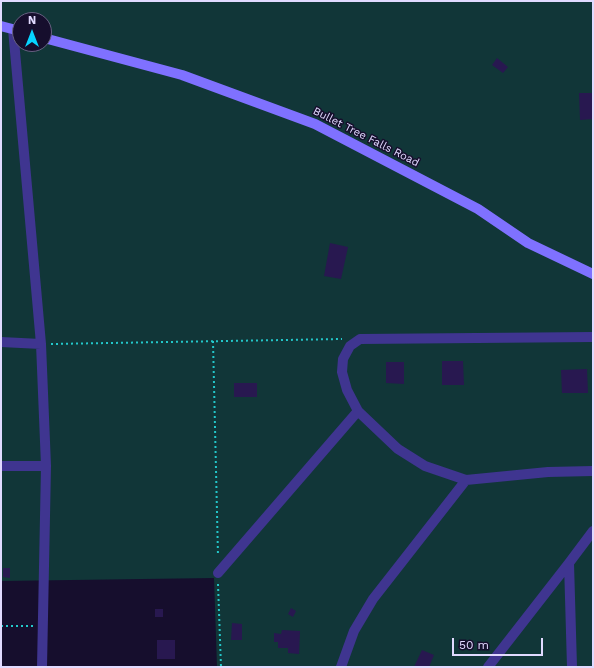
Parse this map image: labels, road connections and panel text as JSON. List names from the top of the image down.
{
  "streets": {
    "main road": ["Bullet Tree Falls Road"]
  },
  "scale_bar": "50 m",
  "north": "top"
}
